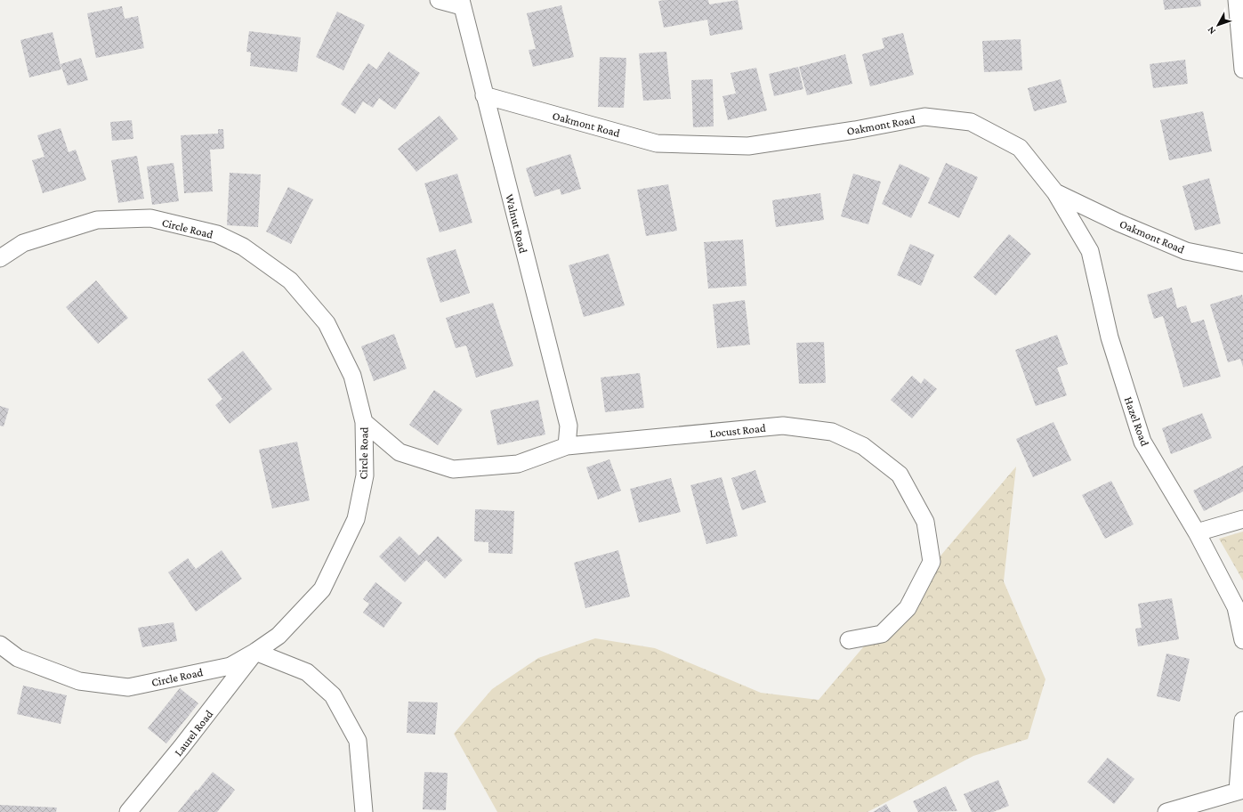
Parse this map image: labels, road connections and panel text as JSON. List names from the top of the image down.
{
  "streets": {
    "street": [
      "Oakmont Road",
      "Walnut Road",
      "Circle Road",
      "Hazel Road",
      "Locust Road",
      "Laurel Road"
    ]
  },
  "crossings": [
    ["Oakmont Road", "Walnut Road"],
    ["Oakmont Road", "Hazel Road"],
    ["Walnut Road", "Locust Road"],
    ["Circle Road", "Locust Road"],
    ["Circle Road", "Laurel Road"]
  ],
  "north": "bottom left"
}
